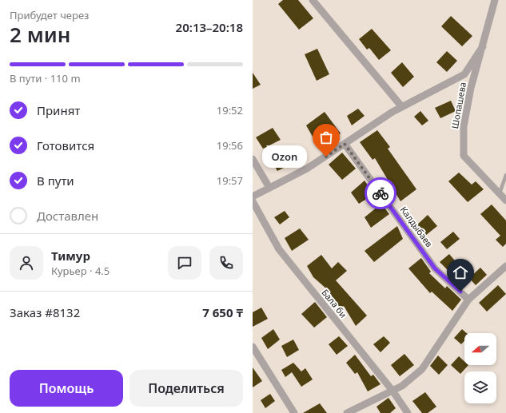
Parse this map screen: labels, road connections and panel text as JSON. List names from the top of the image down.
{
  "streets": {
    "street": ["Шопашева", "Калдыбаев", "Бала би"]
  },
  "places": ["Ozon"],
  "north": "left",
  "page": {
    "heading": ["2 мин", "Прибудет через", "20:13–20:18"],
    "panel": [
      "Тимур",
      "Курьер · 4.5",
      "Заказ #8132",
      "7 650 ₸"
    ],
    "bar": "В пути · 110 m",
    "list": [
      ["Принят", "19:52"],
      ["Готовится", "19:56"],
      ["В пути", "19:57"],
      "Доставлен"
    ],
    "bubble": "Ozon",
    "buttons": ["Помощь", "Поделиться"]
  }
}
